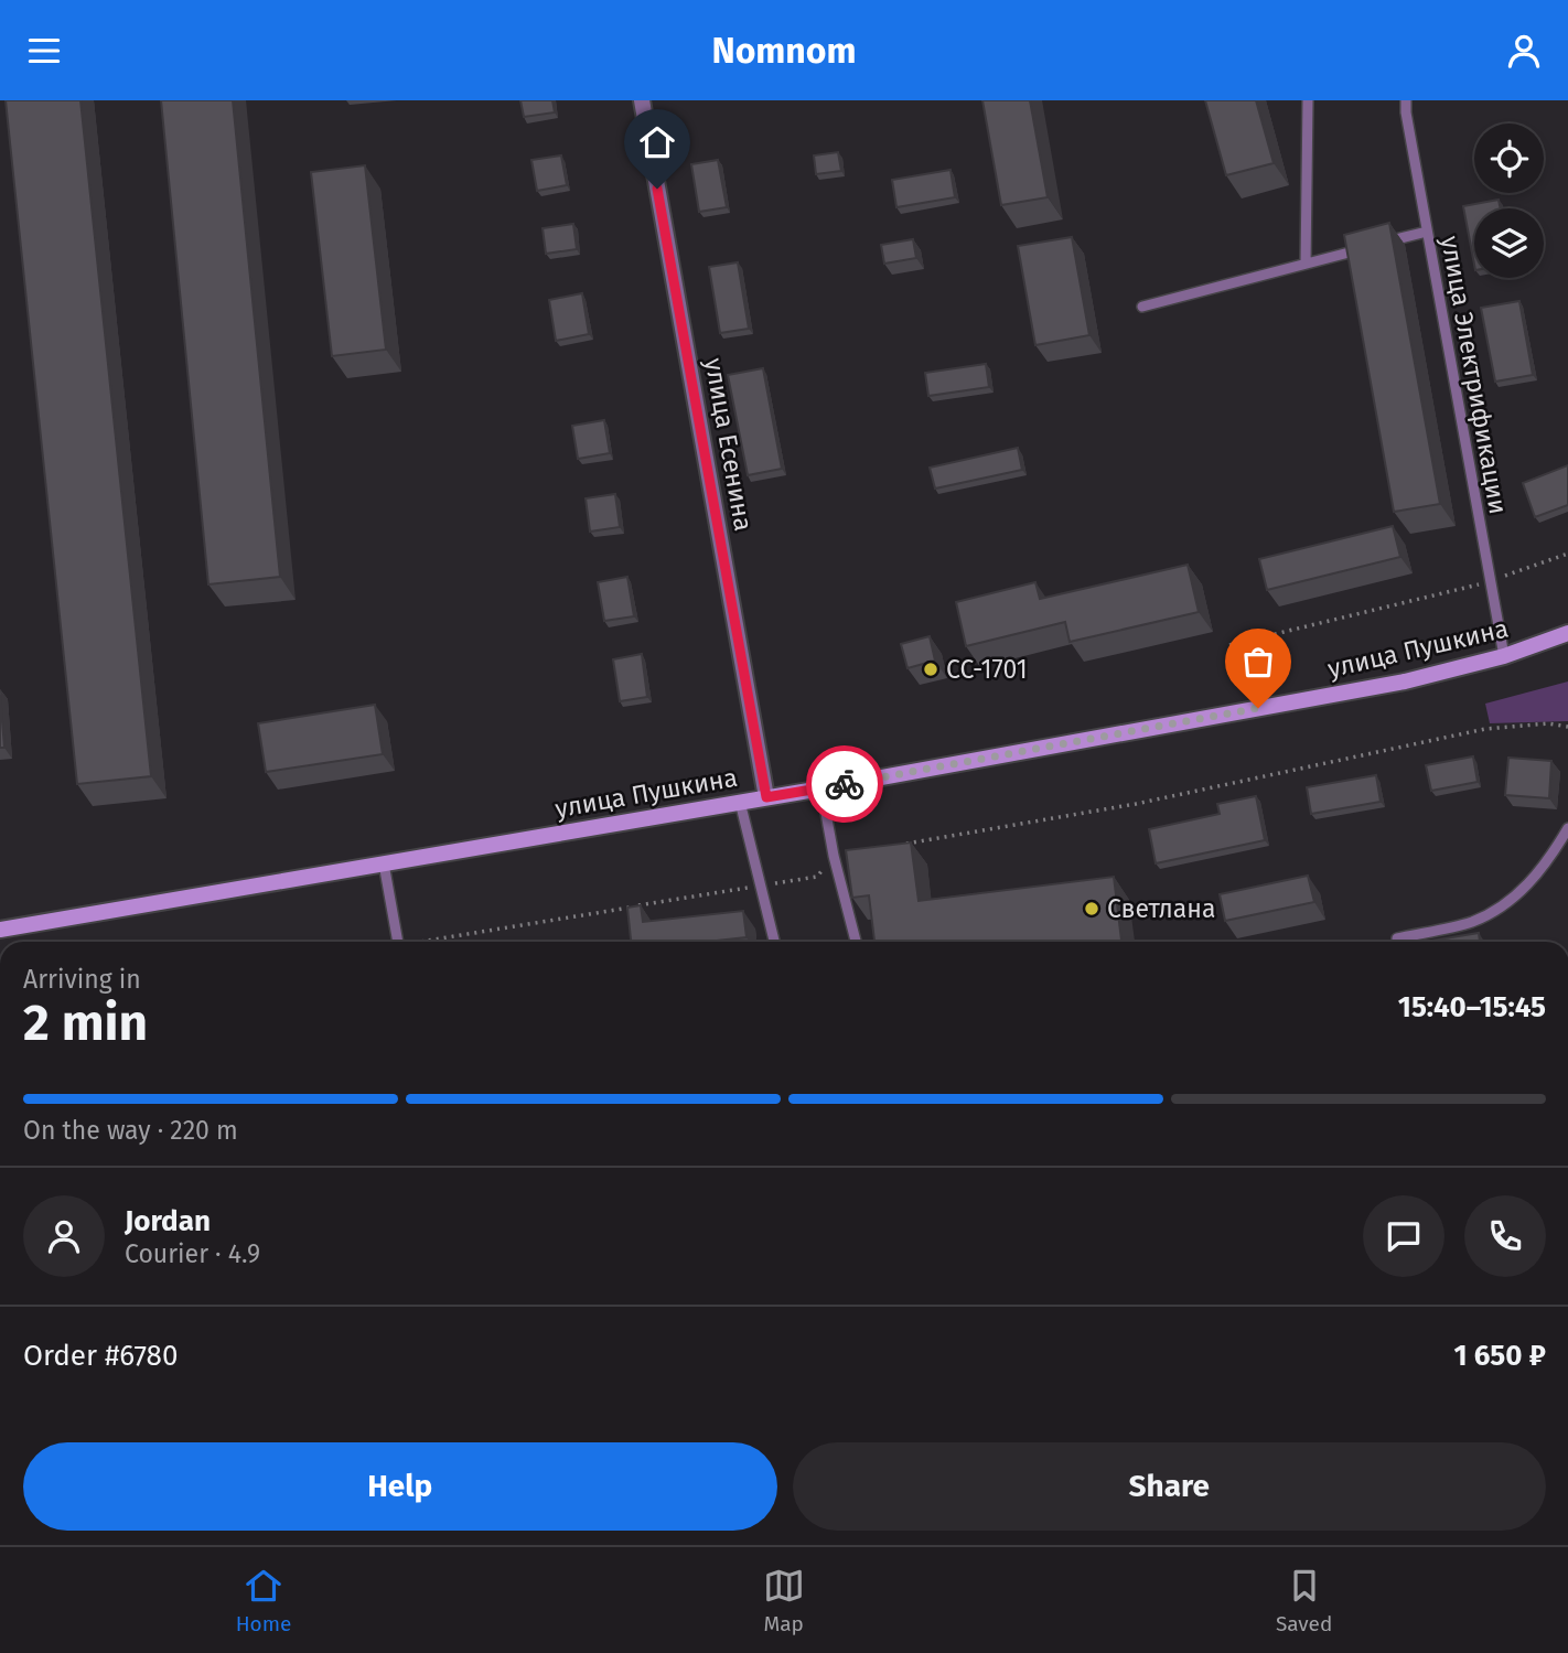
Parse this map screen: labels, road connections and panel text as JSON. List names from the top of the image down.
{
  "streets": {
    "main road": ["улица Пушкина"],
    "street": ["улица Есенина"],
    "lane": ["улица Электрификации"]
  },
  "crossings": [
    ["улица Электрификации", "улица Пушкина"],
    ["улица Есенина", "улица Пушкина"]
  ],
  "places": ["СС-1701", "Светлана"],
  "page": {
    "header": "Nomnom",
    "heading": ["2 min", "Arriving in", "15:40–15:45"],
    "panel": [
      "Jordan",
      "Courier · 4.9",
      "Order #6780",
      "1 650 ₽"
    ],
    "bar": "On the way · 220 m",
    "buttons": ["Help", "Share"],
    "tabs": ["Home", "Map", "Saved"]
  }
}
